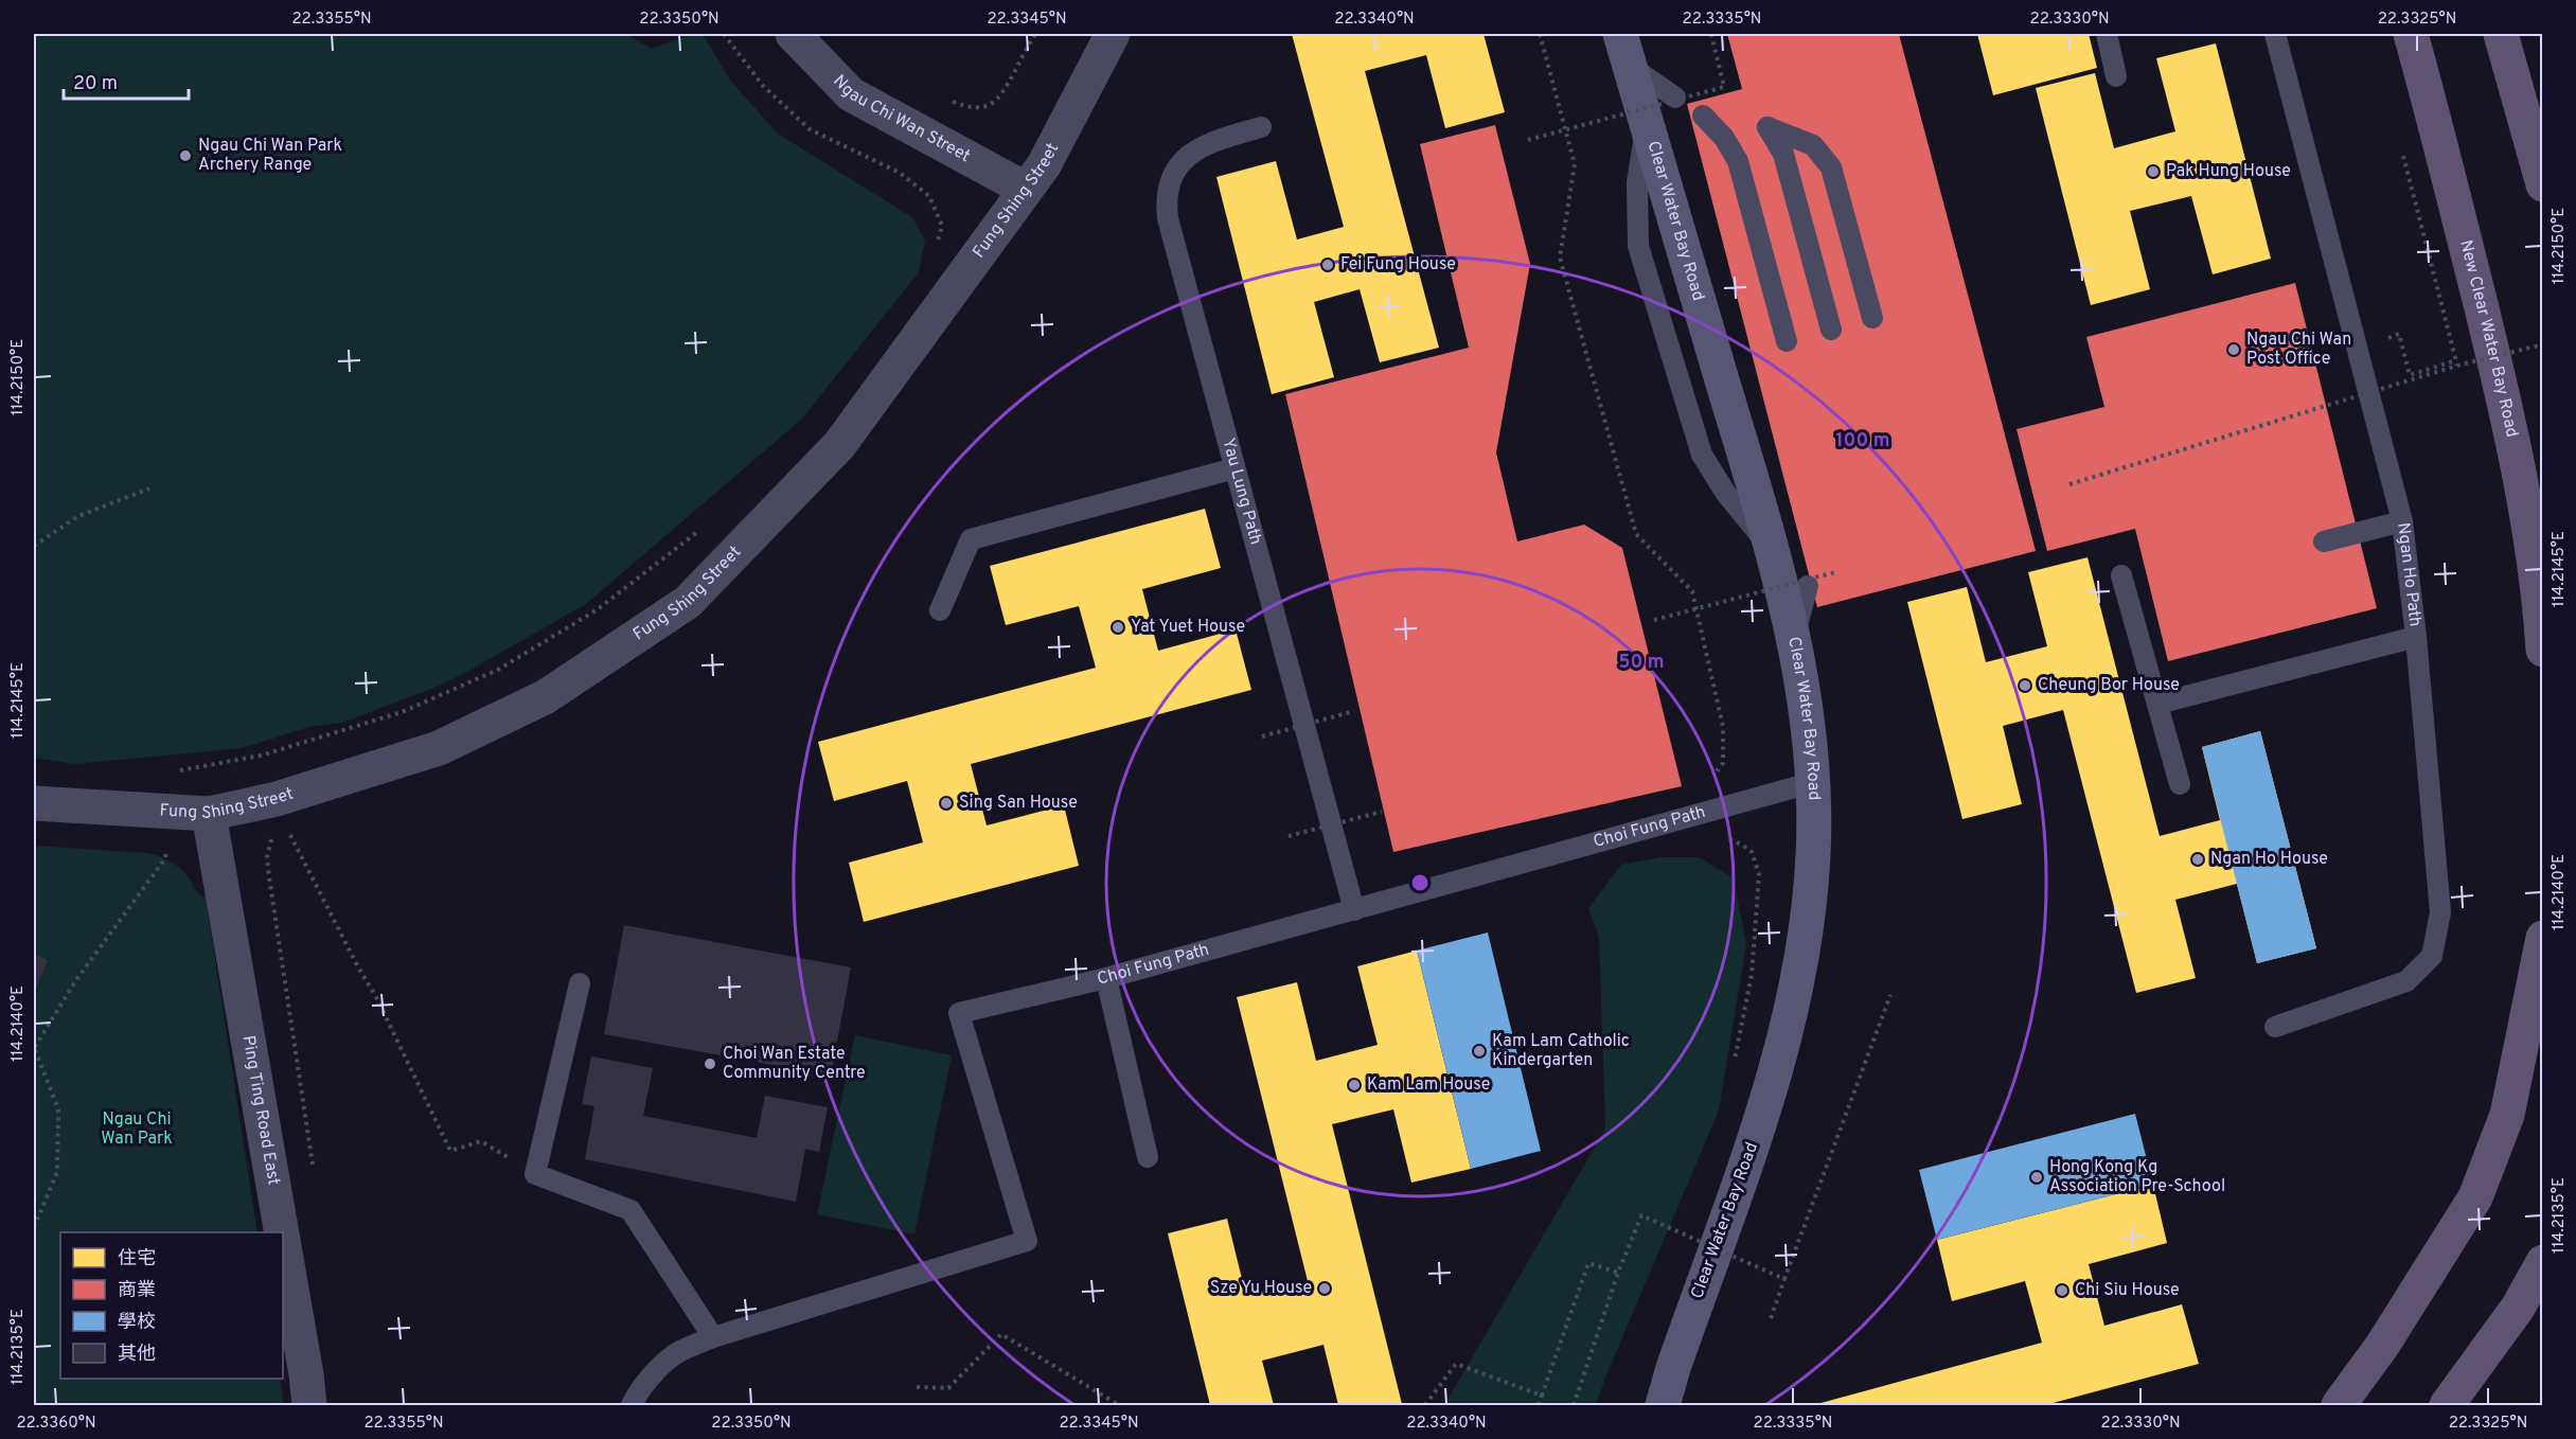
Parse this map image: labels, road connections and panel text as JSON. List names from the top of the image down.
{
  "streets": {
    "main road": ["Clear Water Bay Road", "New Clear Water Bay Road"],
    "street": ["Ngau Chi Wan Street", "Fung Shing Street", "Ping Ting Road East"],
    "lane": ["Yau Lung Path", "Ngan Ho Path", "Choi Fung Path"]
  },
  "crossings": [
    ["Ngau Chi Wan Street", "Fung Shing Street"],
    ["Fung Shing Street", "Ping Ting Road East"],
    ["Clear Water Bay Road", "Choi Fung Path"],
    ["Yau Lung Path", "Choi Fung Path"]
  ],
  "parks": ["Ngau Chi Wan Park"],
  "places": [
    "Ngau Chi Wan Park Archery Range",
    "Pak Hung House",
    "Fei Fung House",
    "Ngau Chi Wan Post Office",
    "Yat Yuet House",
    "Cheung Bor House",
    "Sing San House",
    "Ngan Ho House",
    "Kam Lam Catholic Kindergarten",
    "Choi Wan Estate Community Centre",
    "Kam Lam House",
    "Hong Kong Kg Association Pre-School",
    "Sze Yu House",
    "Chi Siu House"
  ],
  "legend": [
    "住宅",
    "商業",
    "學校",
    "其他"
  ],
  "scale_bar": "20 m",
  "coordinates": [
    "22.3355°N",
    "22.3350°N",
    "22.3345°N",
    "22.3340°N",
    "22.3335°N",
    "22.3330°N",
    "22.3325°N",
    "114.2150°E",
    "114.2145°E",
    "114.2140°E",
    "114.2135°E",
    "22.3360°N"
  ],
  "rings": ["100 m", "50 m"]
}
